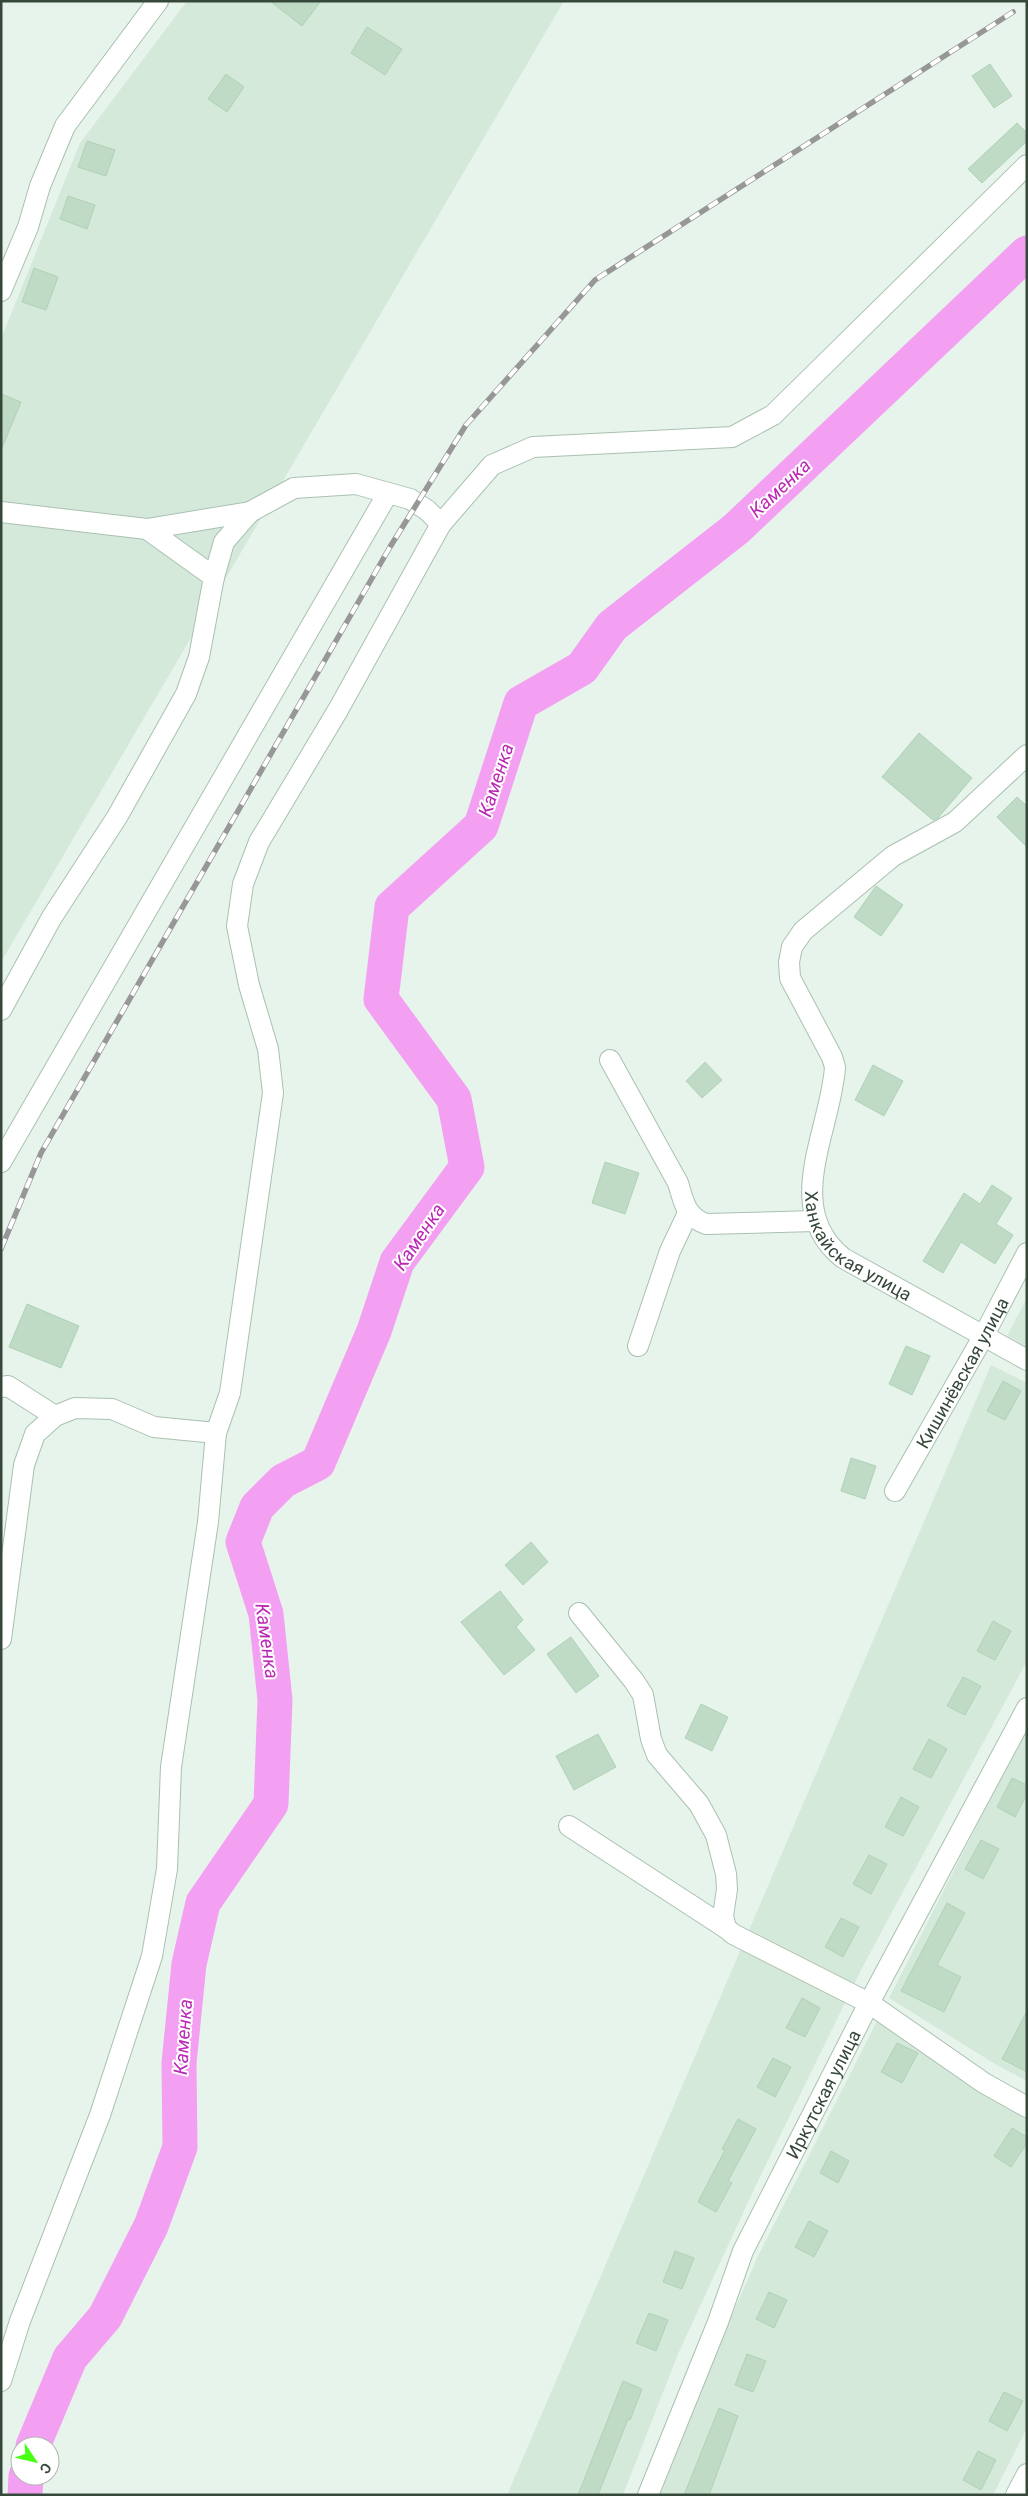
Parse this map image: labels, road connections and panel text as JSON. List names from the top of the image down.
{
  "streets": {
    "street": ["Ханкайская улица", "Кишинёвская улица", "Иркутская улица"]
  },
  "crossings": [
    ["Ханкайская улица", "Кишинёвская улица"]
  ],
  "water": ["Каменка"],
  "north": "bottom right"
}
